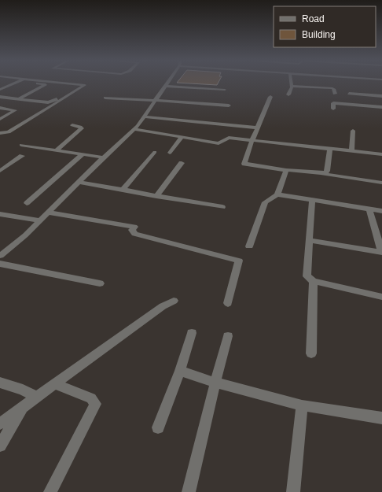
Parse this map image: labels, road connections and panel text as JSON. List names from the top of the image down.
{
  "legend": ["Road", "Building"]
}
